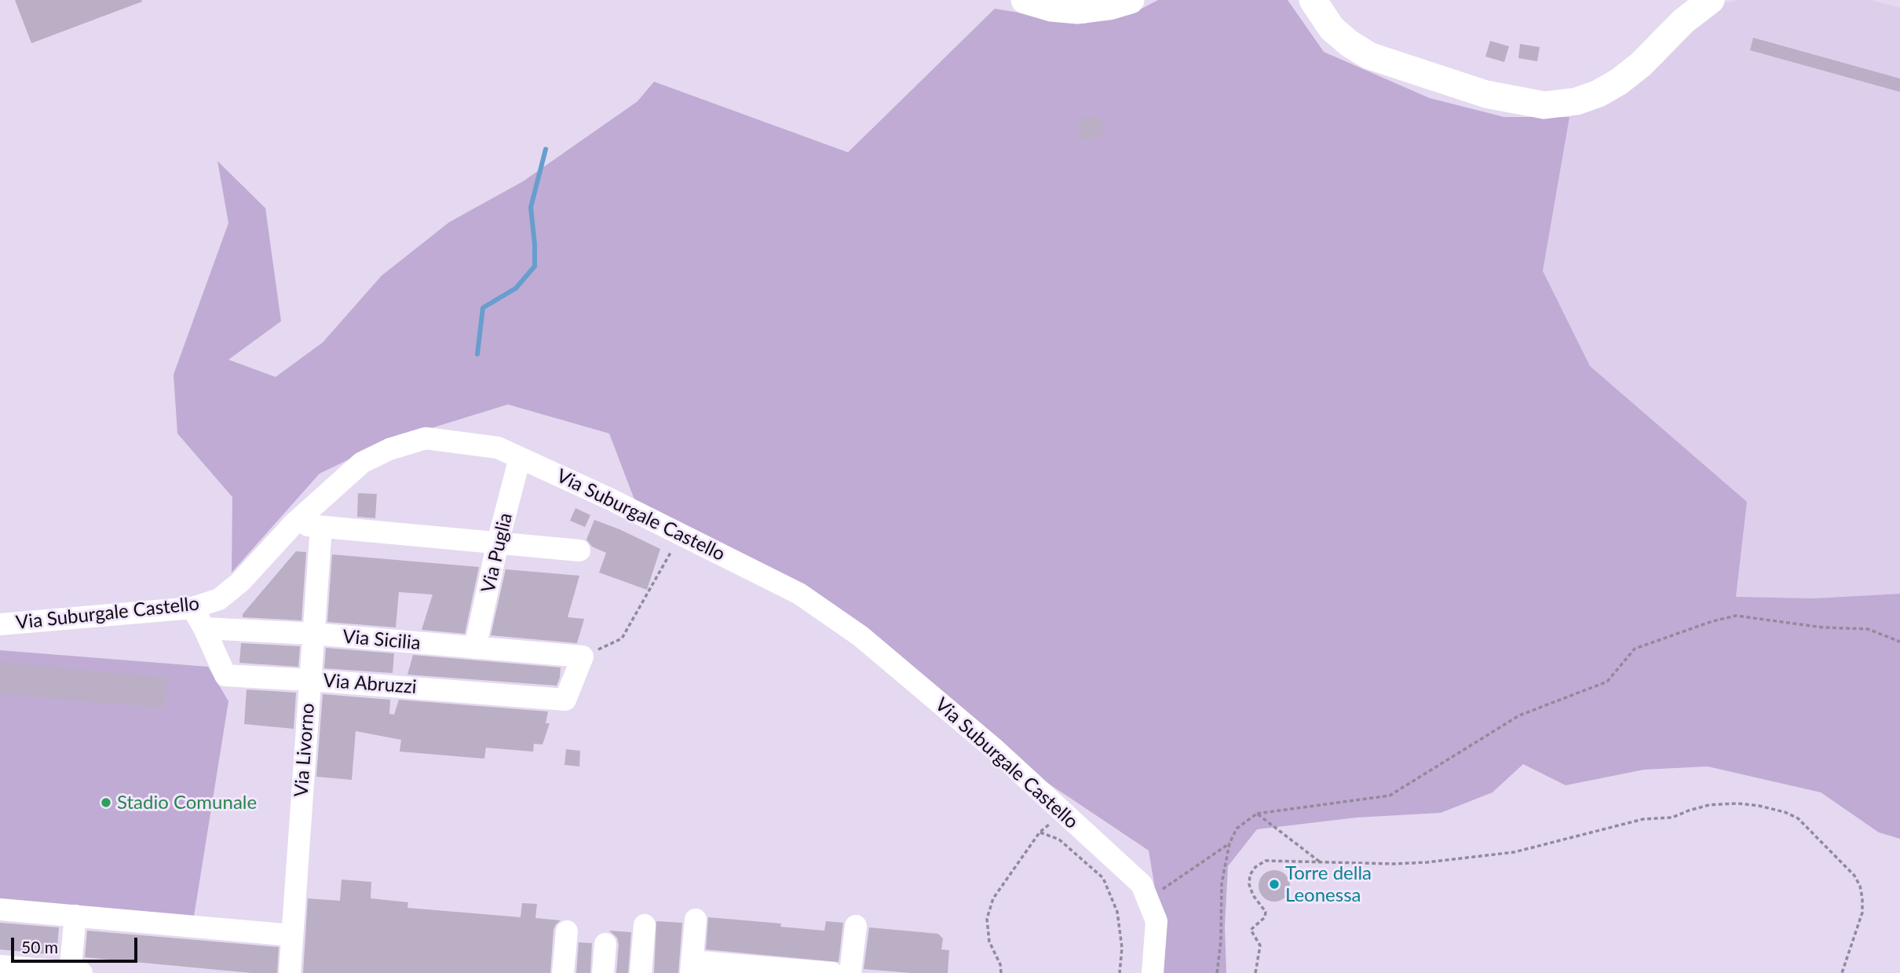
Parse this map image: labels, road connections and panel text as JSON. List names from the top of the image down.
{
  "streets": {
    "street": [
      "Via Suburgale Castello",
      "Via Puglia",
      "Via Sicilia",
      "Via Abruzzi",
      "Via Livorno"
    ]
  },
  "crossings": [
    ["Via Suburgale Castello", "Via Puglia"],
    ["Via Puglia", "Via Sicilia"],
    ["Via Sicilia", "Via Abruzzi"],
    ["Via Sicilia", "Via Livorno"],
    ["Via Abruzzi", "Via Livorno"]
  ],
  "places": ["Stadio Comunale", "Torre della Leonessa"],
  "scale_bar": "50 m"
}
